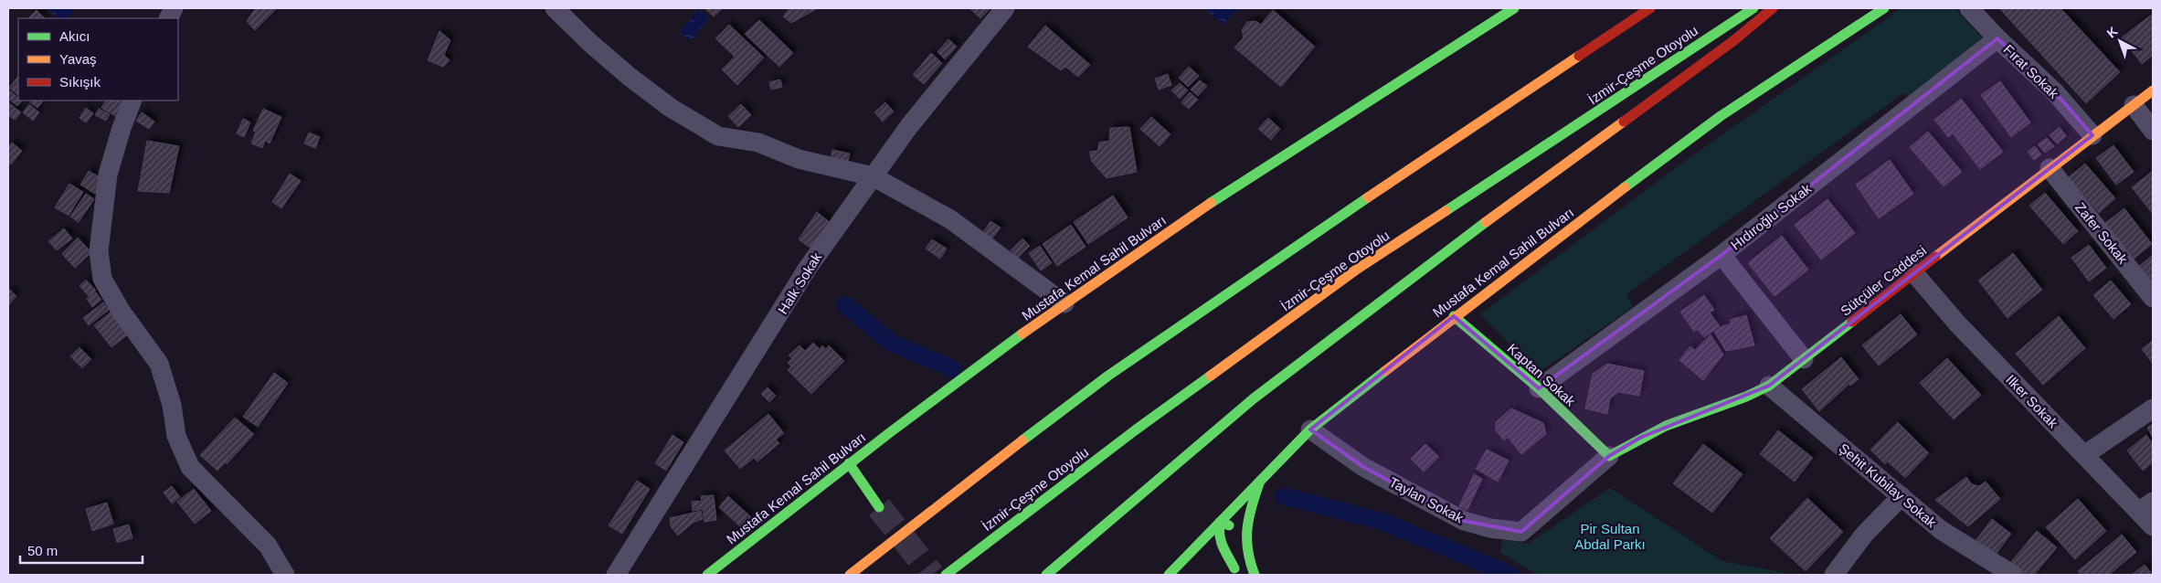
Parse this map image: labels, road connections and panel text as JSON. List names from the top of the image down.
{
  "streets": {
    "main road": [
      "İzmir-Çeşme Otoyolu",
      "Mustafa Kemal Sahil Bulvarı",
      "Sütçüler Caddesi",
      "Kaptan Sokak"
    ],
    "street": [
      "Fırat Sokak",
      "Hıdıroğlu Sokak",
      "Zafer Sokak",
      "Halk Sokak",
      "Ilker Sokak",
      "Şehit Kubilay Sokak",
      "Taylan Sokak"
    ]
  },
  "crossings": [
    ["Fırat Sokak", "Hıdıroğlu Sokak"],
    ["Fırat Sokak", "Sütçüler Caddesi"],
    ["Hıdıroğlu Sokak", "Kaptan Sokak"],
    ["Zafer Sokak", "Sütçüler Caddesi"],
    ["Mustafa Kemal Sahil Bulvarı", "Kaptan Sokak"],
    ["Mustafa Kemal Sahil Bulvarı", "Taylan Sokak"],
    ["Sütçüler Caddesi", "Kaptan Sokak"],
    ["Sütçüler Caddesi", "Ilker Sokak"],
    ["Sütçüler Caddesi", "Şehit Kubilay Sokak"],
    ["Sütçüler Caddesi", "Taylan Sokak"],
    ["Kaptan Sokak", "Taylan Sokak"]
  ],
  "parks": ["Pir Sultan Abdal Parkı"],
  "legend": ["Akıcı", "Yavaş", "Sıkışık"],
  "scale_bar": "50 m",
  "north": "top left"
}
